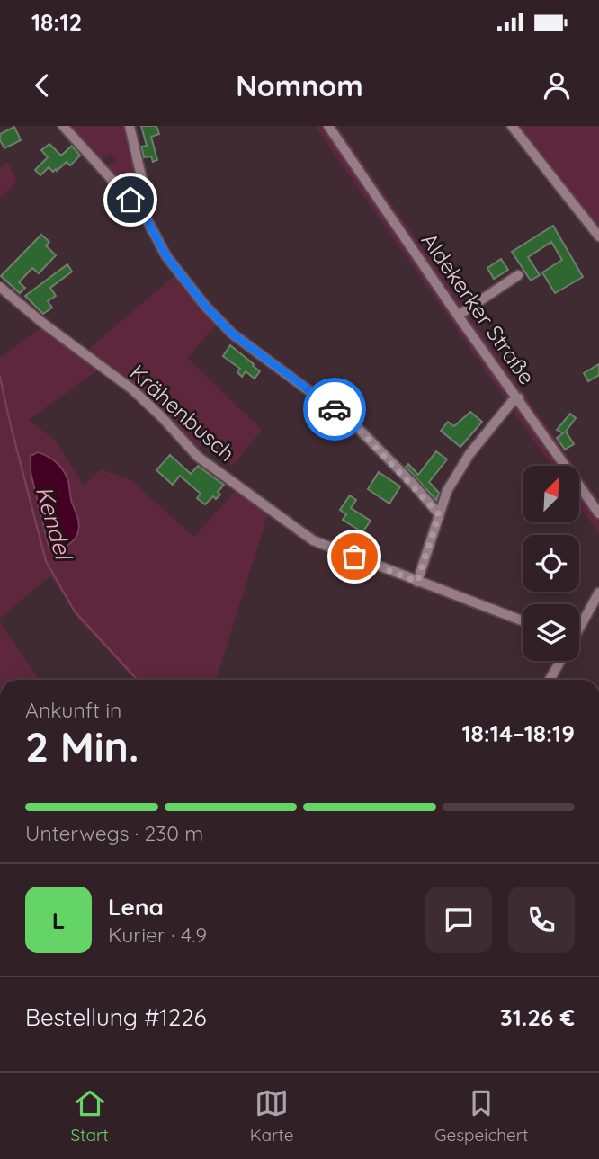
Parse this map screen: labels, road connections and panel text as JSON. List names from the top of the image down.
{
  "streets": {
    "street": ["Aldekerker Straße", "Krähenbusch"]
  },
  "water": ["Kendel"],
  "north": "top right",
  "page": {
    "status": "18:12",
    "header": "Nomnom",
    "heading": ["2 Min.", "Ankunft in", "18:14–18:19"],
    "panel": [
      "Lena",
      "Kurier · 4.9",
      "Bestellung #1226",
      "31.26 €"
    ],
    "bar": "Unterwegs · 230 m",
    "round": "L",
    "tabs": ["Start", "Karte", "Gespeichert"]
  }
}
